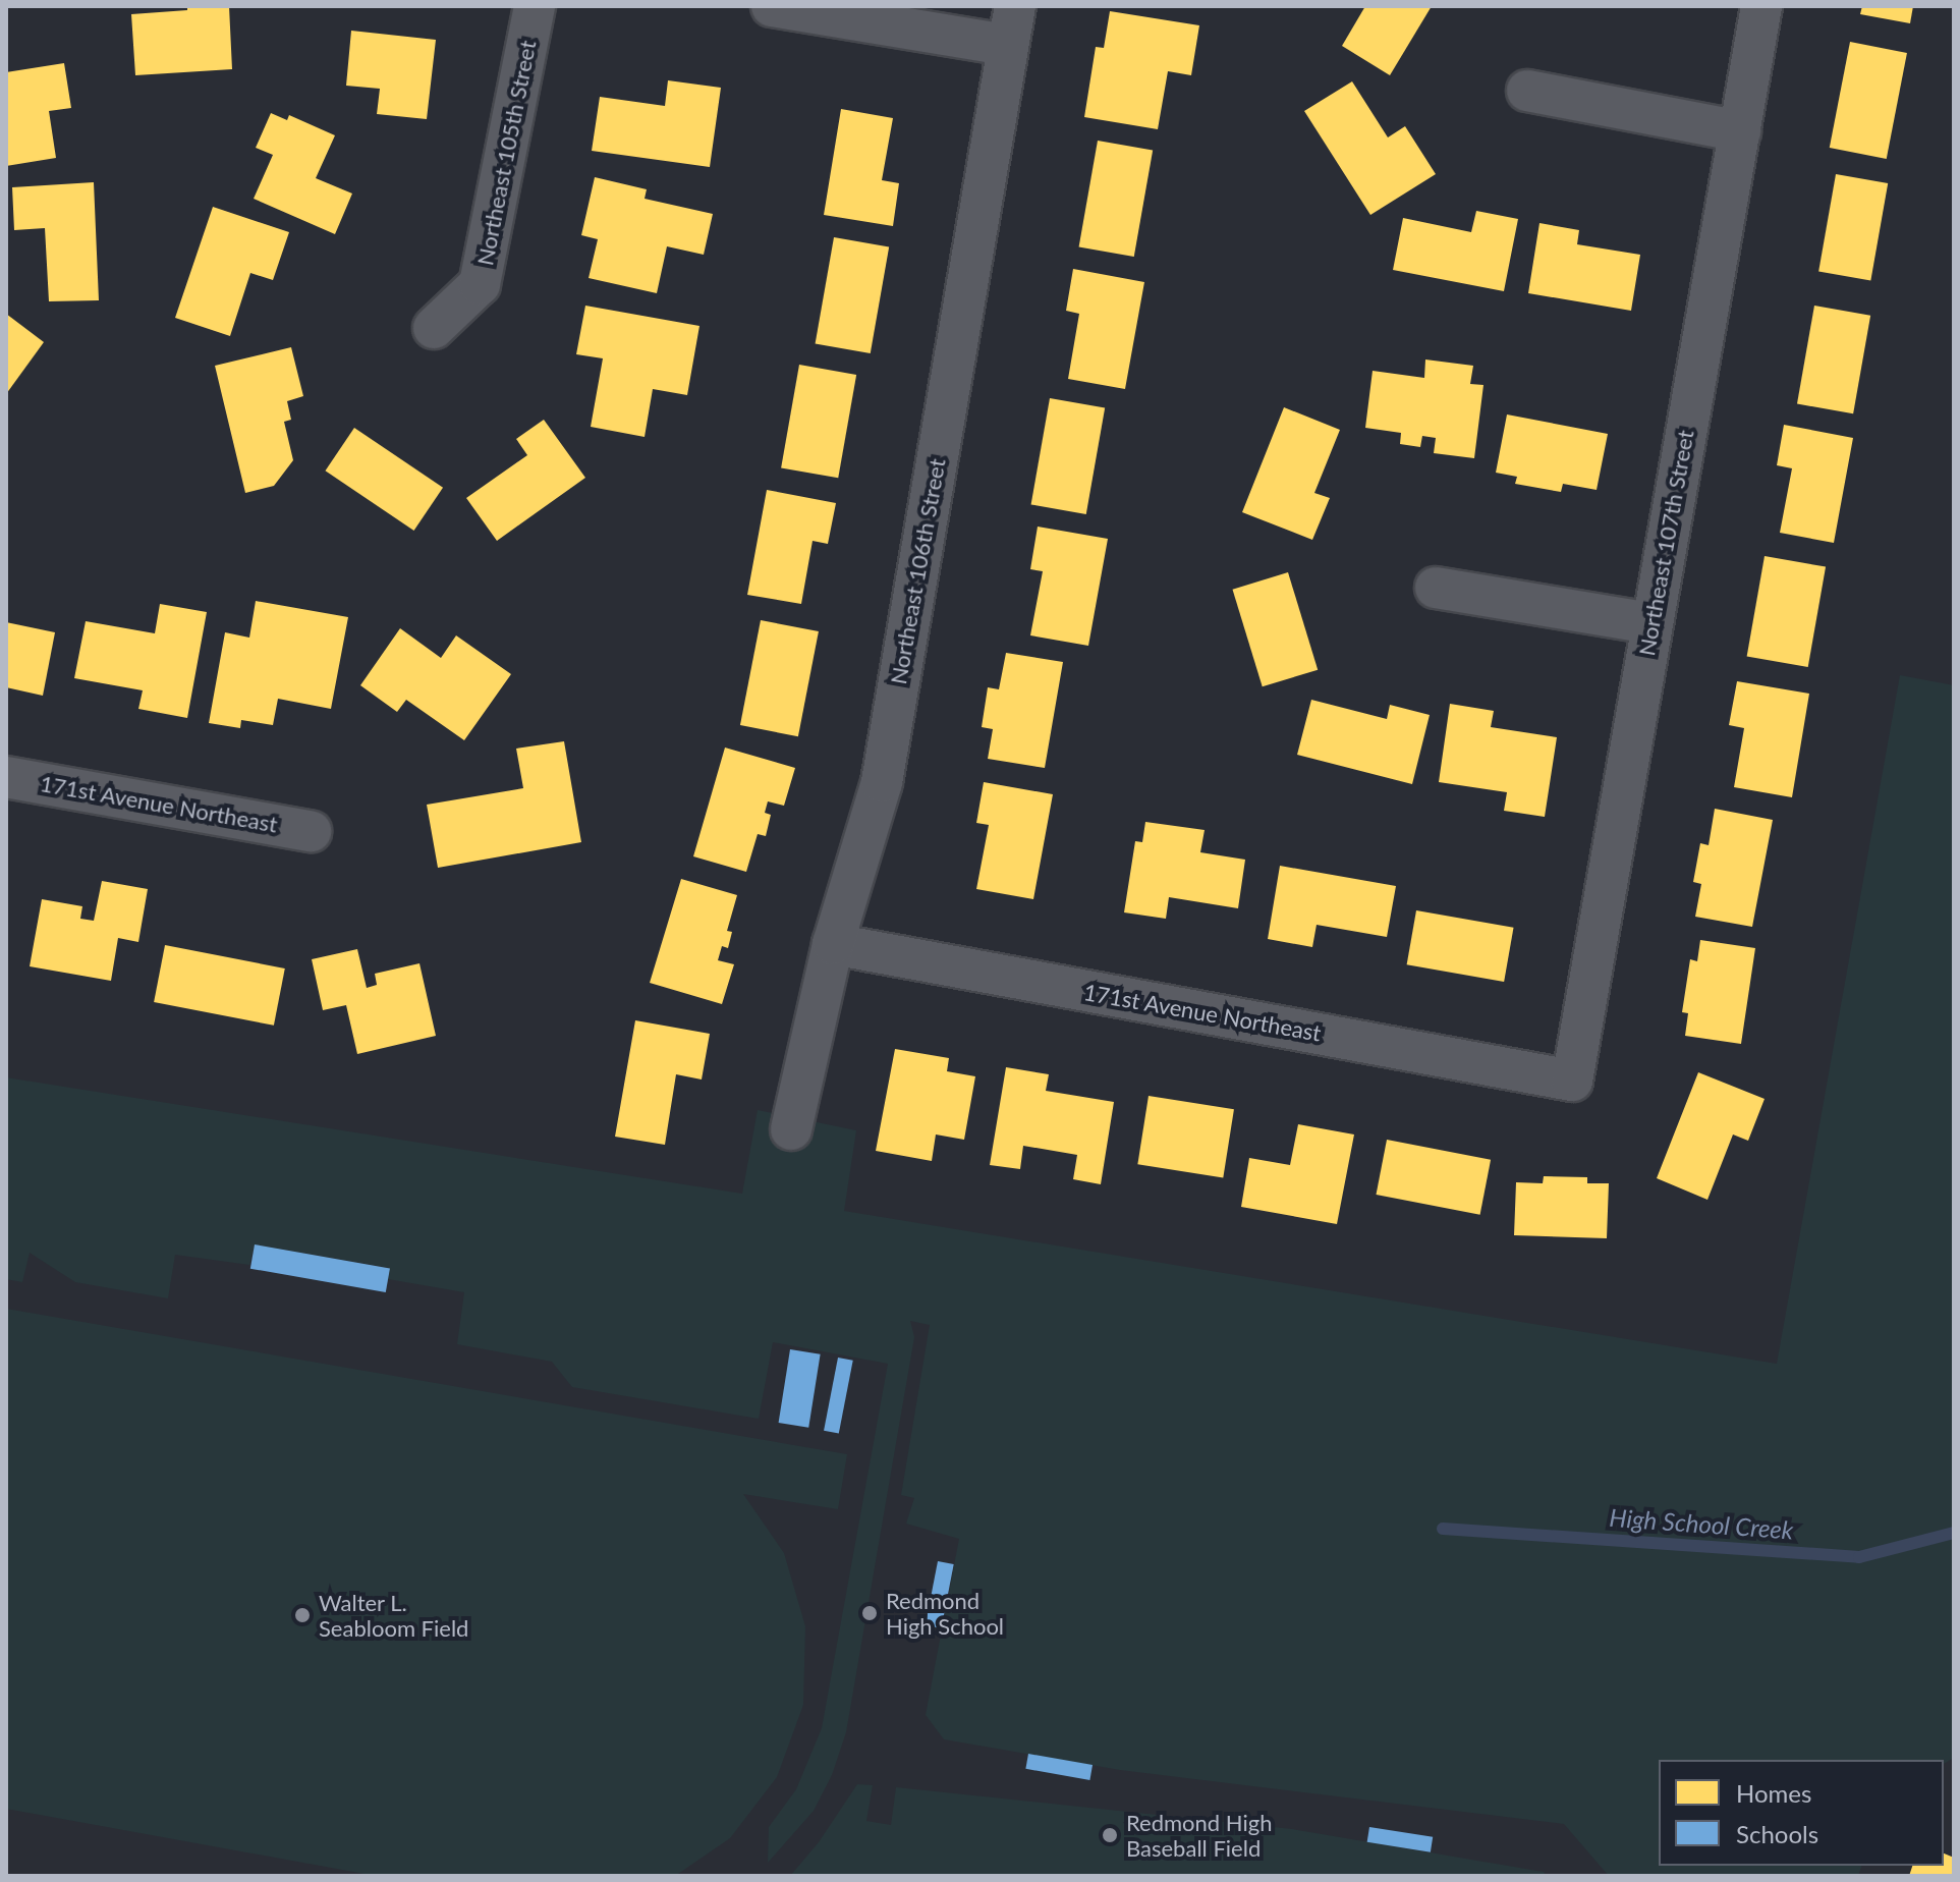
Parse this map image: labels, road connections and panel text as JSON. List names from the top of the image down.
{
  "streets": {
    "street": [
      "Northeast 105th Street",
      "Northeast 107th Street",
      "Northeast 106th Street",
      "171st Avenue Northeast"
    ]
  },
  "crossings": [
    ["Northeast 107th Street", "171st Avenue Northeast"],
    ["Northeast 106th Street", "171st Avenue Northeast"]
  ],
  "water": ["High School Creek"],
  "places": ["Redmond High School", "Walter L. Seabloom Field", "Redmond High Baseball Field"],
  "legend": ["Homes", "Schools"]
}
